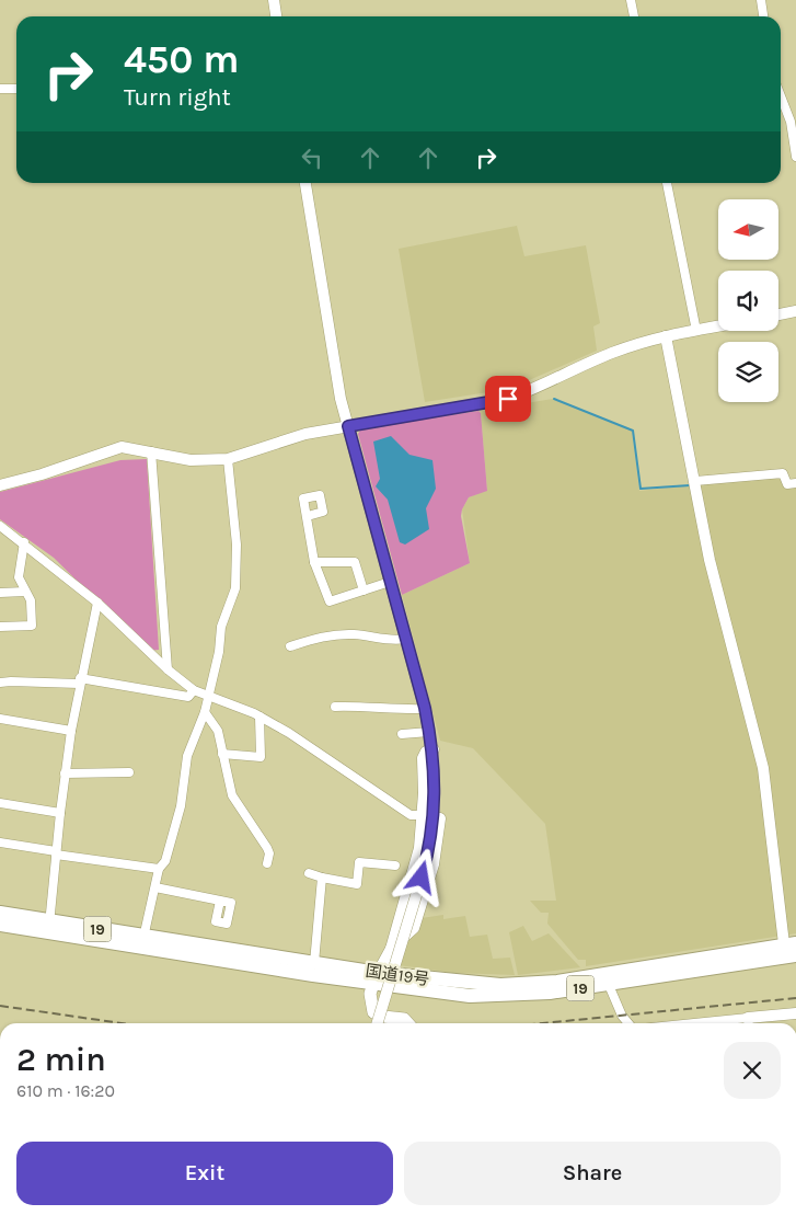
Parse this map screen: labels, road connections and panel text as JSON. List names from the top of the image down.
{
  "streets": {
    "highway": ["19", "国道19号"]
  },
  "north": "left",
  "page": {
    "turn": ["450 m", "Turn right"],
    "heading": ["2 min", "610 m · 16:20"],
    "buttons": ["Exit", "Share"]
  }
}
